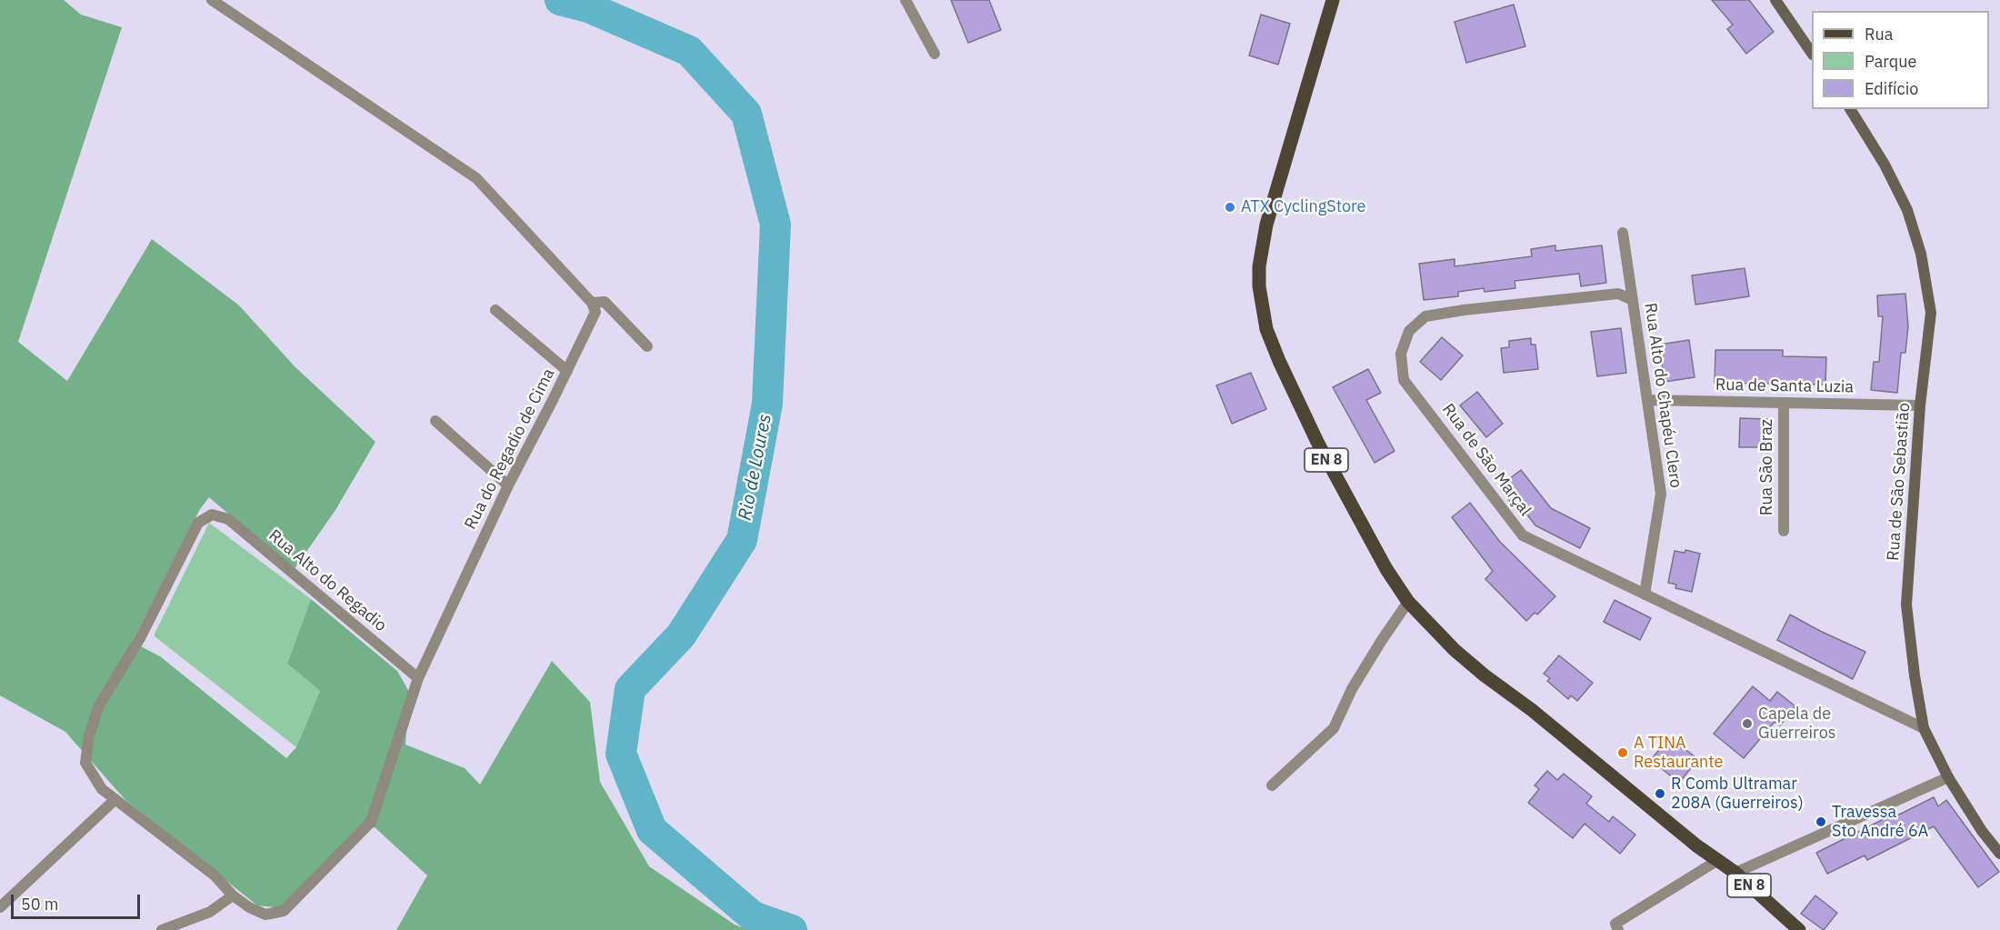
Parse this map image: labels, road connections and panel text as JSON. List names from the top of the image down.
{
  "streets": {
    "main road": ["EN 8"],
    "street": [
      "Rua de Santa Luzia",
      "Rua Alto do Chapéu Clero",
      "Rua do Regadio de Cima",
      "Rua de São Marçal",
      "Rua São Braz",
      "Rua de São Sebastião",
      "Rua Alto do Regadio"
    ]
  },
  "crossings": [
    ["Rua de Santa Luzia", "Rua Alto do Chapéu Clero"],
    ["Rua de Santa Luzia", "Rua São Braz"],
    ["Rua de Santa Luzia", "Rua de São Sebastião"],
    ["Rua Alto do Chapéu Clero", "Rua de São Marçal"],
    ["Rua do Regadio de Cima", "Rua Alto do Regadio"],
    ["Rua de São Marçal", "Rua de São Sebastião"]
  ],
  "water": ["Rio de Loures"],
  "places": [
    "ATX CyclingStore",
    "Capela de Guerreiros",
    "A TINA Restaurante",
    "R Comb Ultramar 208A (Guerreiros)",
    "Travessa Sto André 6A"
  ],
  "legend": ["Rua", "Parque", "Edifício"],
  "scale_bar": "50 m"
}
